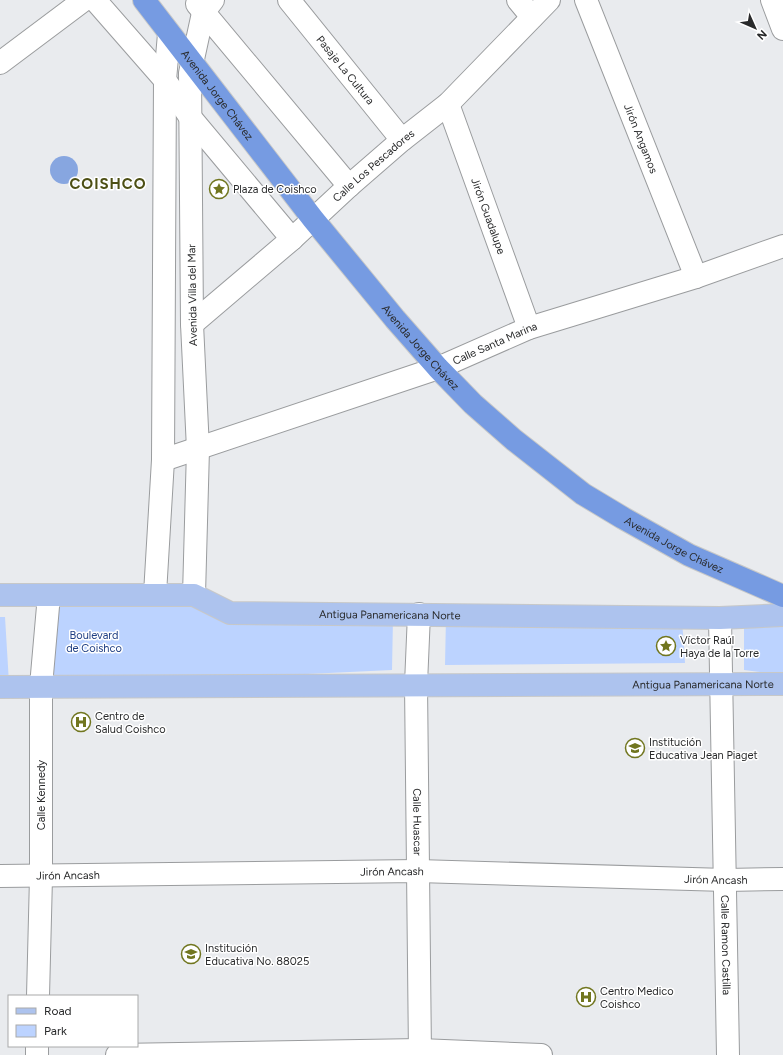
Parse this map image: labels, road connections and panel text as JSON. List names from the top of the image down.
{
  "streets": {
    "highway": ["Avenida Jorge Chávez"],
    "main road": ["Antigua Panamericana Norte"],
    "street": [
      "Pasaje La Cultura",
      "Jirón Angamos",
      "Calle Los Pescadores",
      "Jirón Guadalupe",
      "Avenida Villa del Mar",
      "Calle Santa Marina",
      "Calle Kennedy",
      "Calle Huascar",
      "Jirón Ancash",
      "Calle Ramon Castilla"
    ]
  },
  "crossings": [
    ["Pasaje La Cultura", "Calle Los Pescadores"],
    ["Avenida Jorge Chávez", "Calle Los Pescadores"],
    ["Avenida Jorge Chávez", "Avenida Villa del Mar"],
    ["Avenida Jorge Chávez", "Calle Santa Marina"],
    ["Jirón Angamos", "Calle Santa Marina"],
    ["Calle Los Pescadores", "Jirón Guadalupe"],
    ["Calle Los Pescadores", "Avenida Villa del Mar"],
    ["Jirón Guadalupe", "Calle Santa Marina"],
    ["Avenida Villa del Mar", "Calle Santa Marina"],
    ["Avenida Villa del Mar", "Antigua Panamericana Norte"],
    ["Antigua Panamericana Norte", "Calle Kennedy"],
    ["Antigua Panamericana Norte", "Calle Huascar"],
    ["Antigua Panamericana Norte", "Calle Ramon Castilla"],
    ["Calle Kennedy", "Jirón Ancash"],
    ["Calle Huascar", "Jirón Ancash"],
    ["Jirón Ancash", "Calle Ramon Castilla"]
  ],
  "districts": ["COISHCO"],
  "parks": ["Boulevard de Coishco"],
  "places": {
    "place": ["Plaza de Coishco", "Víctor Raúl Haya de la Torre"],
    "hospital": ["Centro de Salud Coishco", "Centro Medico Coishco"],
    "school or university": ["Institución Educativa Jean Piaget", "Institución Educativa No. 88025"]
  },
  "legend": ["Road", "Park"],
  "north": "bottom right"
}
